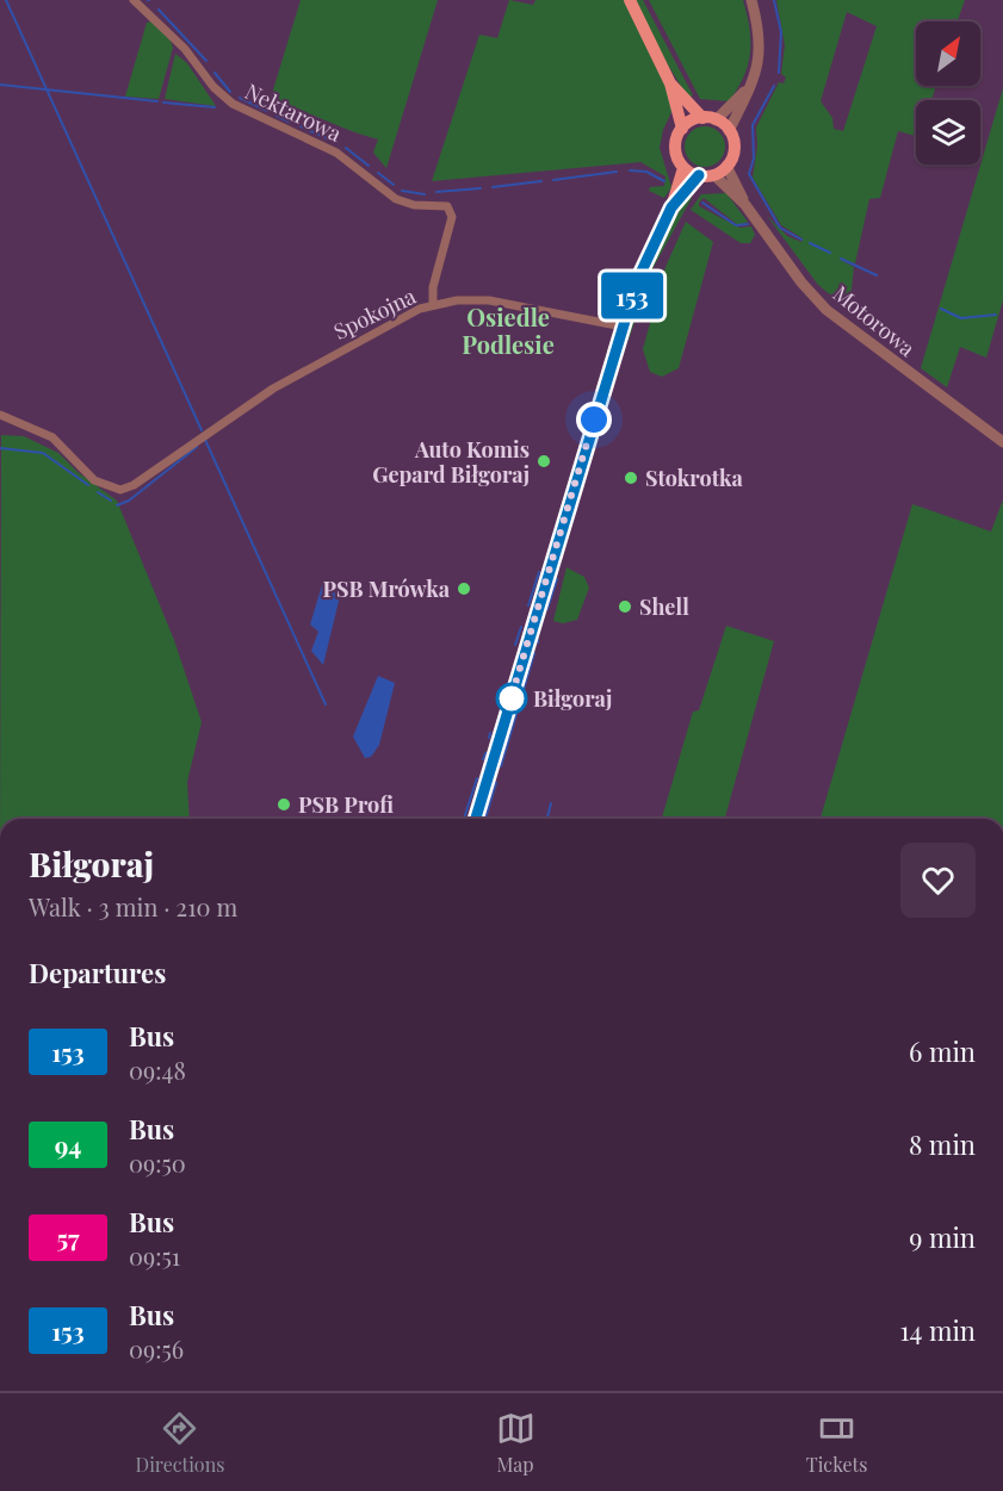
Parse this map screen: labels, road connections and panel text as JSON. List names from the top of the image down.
{
  "streets": {
    "street": ["Nektarowa", "Spokojna", "Motorowa"]
  },
  "crossings": [
    ["Nektarowa", "Spokojna"]
  ],
  "districts": ["Osiedle Podlesie"],
  "places": [
    "Auto Komis Gepard Biłgoraj",
    "Stokrotka",
    "PSB Mrówka",
    "Shell",
    "Biłgoraj",
    "PSB Profi"
  ],
  "lines": ["bus line 153"],
  "north": "top right",
  "page": {
    "on_map": "153",
    "heading": [
      ["Biłgoraj", "Walk · 3 min · 210 m"],
      "Departures"
    ],
    "list": [
      {
        "mark": "153",
        "name": "Bus",
        "note": "09:48",
        "value": "6 min"
      },
      {
        "mark": "94",
        "name": "Bus",
        "note": "09:50",
        "value": "8 min"
      },
      {
        "mark": "57",
        "name": "Bus",
        "note": "09:51",
        "value": "9 min"
      },
      {
        "mark": "153",
        "name": "Bus",
        "note": "09:56",
        "value": "14 min"
      }
    ],
    "tabs": ["Directions", "Map", "Tickets"]
  }
}
